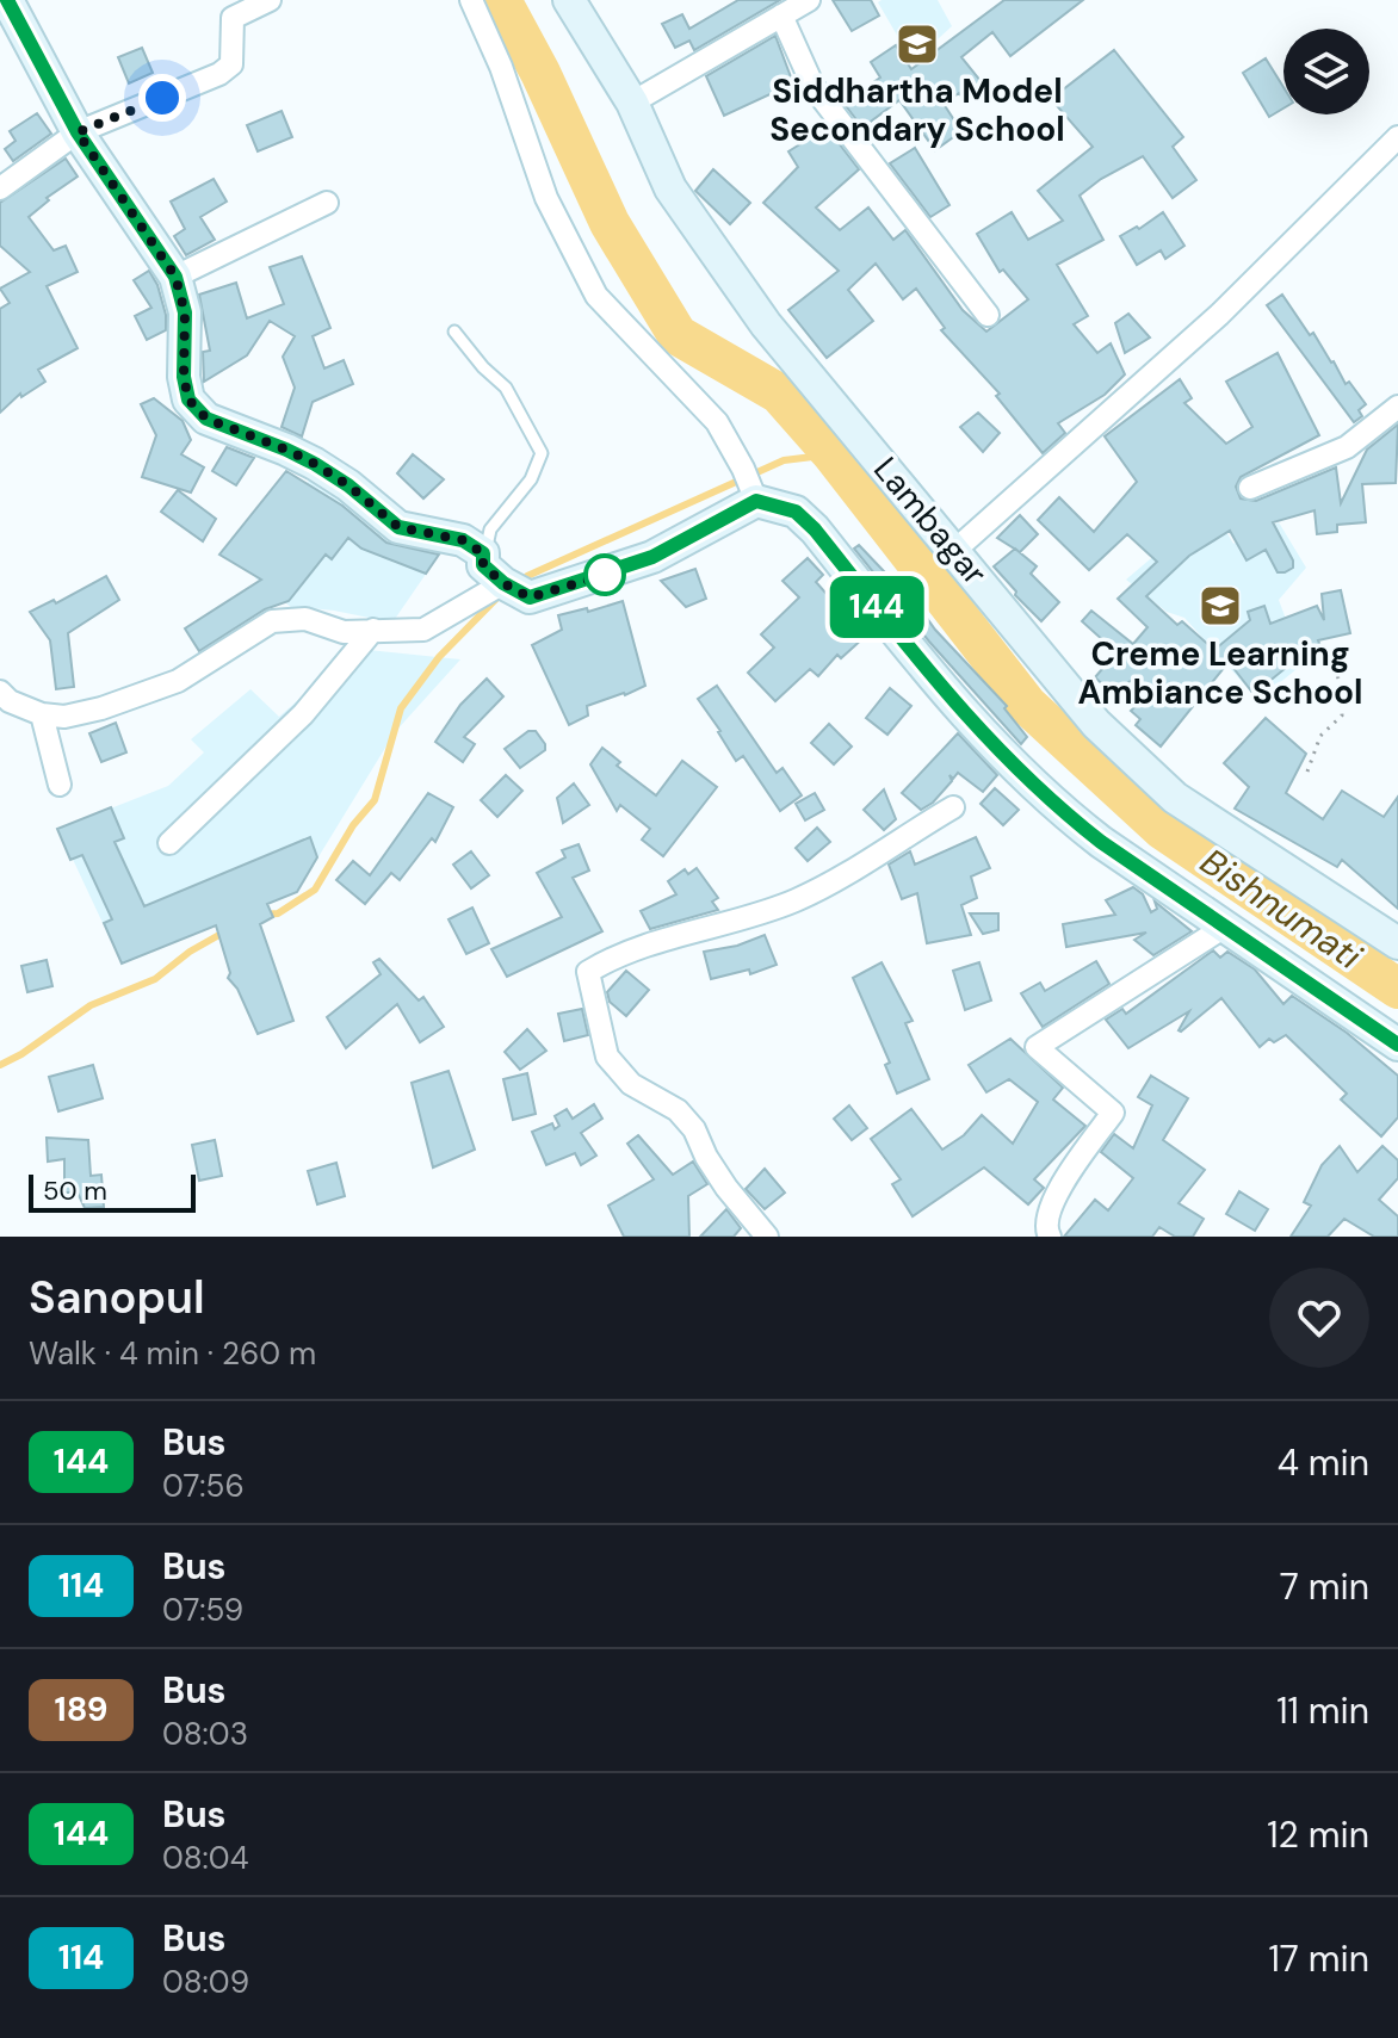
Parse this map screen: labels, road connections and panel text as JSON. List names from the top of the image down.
{
  "streets": {
    "street": ["Lambagar"]
  },
  "water": ["Bishnumati"],
  "places": {
    "school or university": ["Siddhartha Model Secondary School", "Creme Learning Ambiance School"]
  },
  "lines": ["bus line 144"],
  "scale_bar": "50 m",
  "page": {
    "on_map": "144",
    "scale": "50 m",
    "heading": ["Sanopul", "Walk · 4 min · 260 m"],
    "list": [
      {
        "mark": "144",
        "name": "Bus",
        "note": "07:56",
        "value": "4 min"
      },
      {
        "mark": "114",
        "name": "Bus",
        "note": "07:59",
        "value": "7 min"
      },
      {
        "mark": "189",
        "name": "Bus",
        "note": "08:03",
        "value": "11 min"
      },
      {
        "mark": "144",
        "name": "Bus",
        "note": "08:04",
        "value": "12 min"
      },
      {
        "mark": "114",
        "name": "Bus",
        "note": "08:09",
        "value": "17 min"
      }
    ]
  }
}
